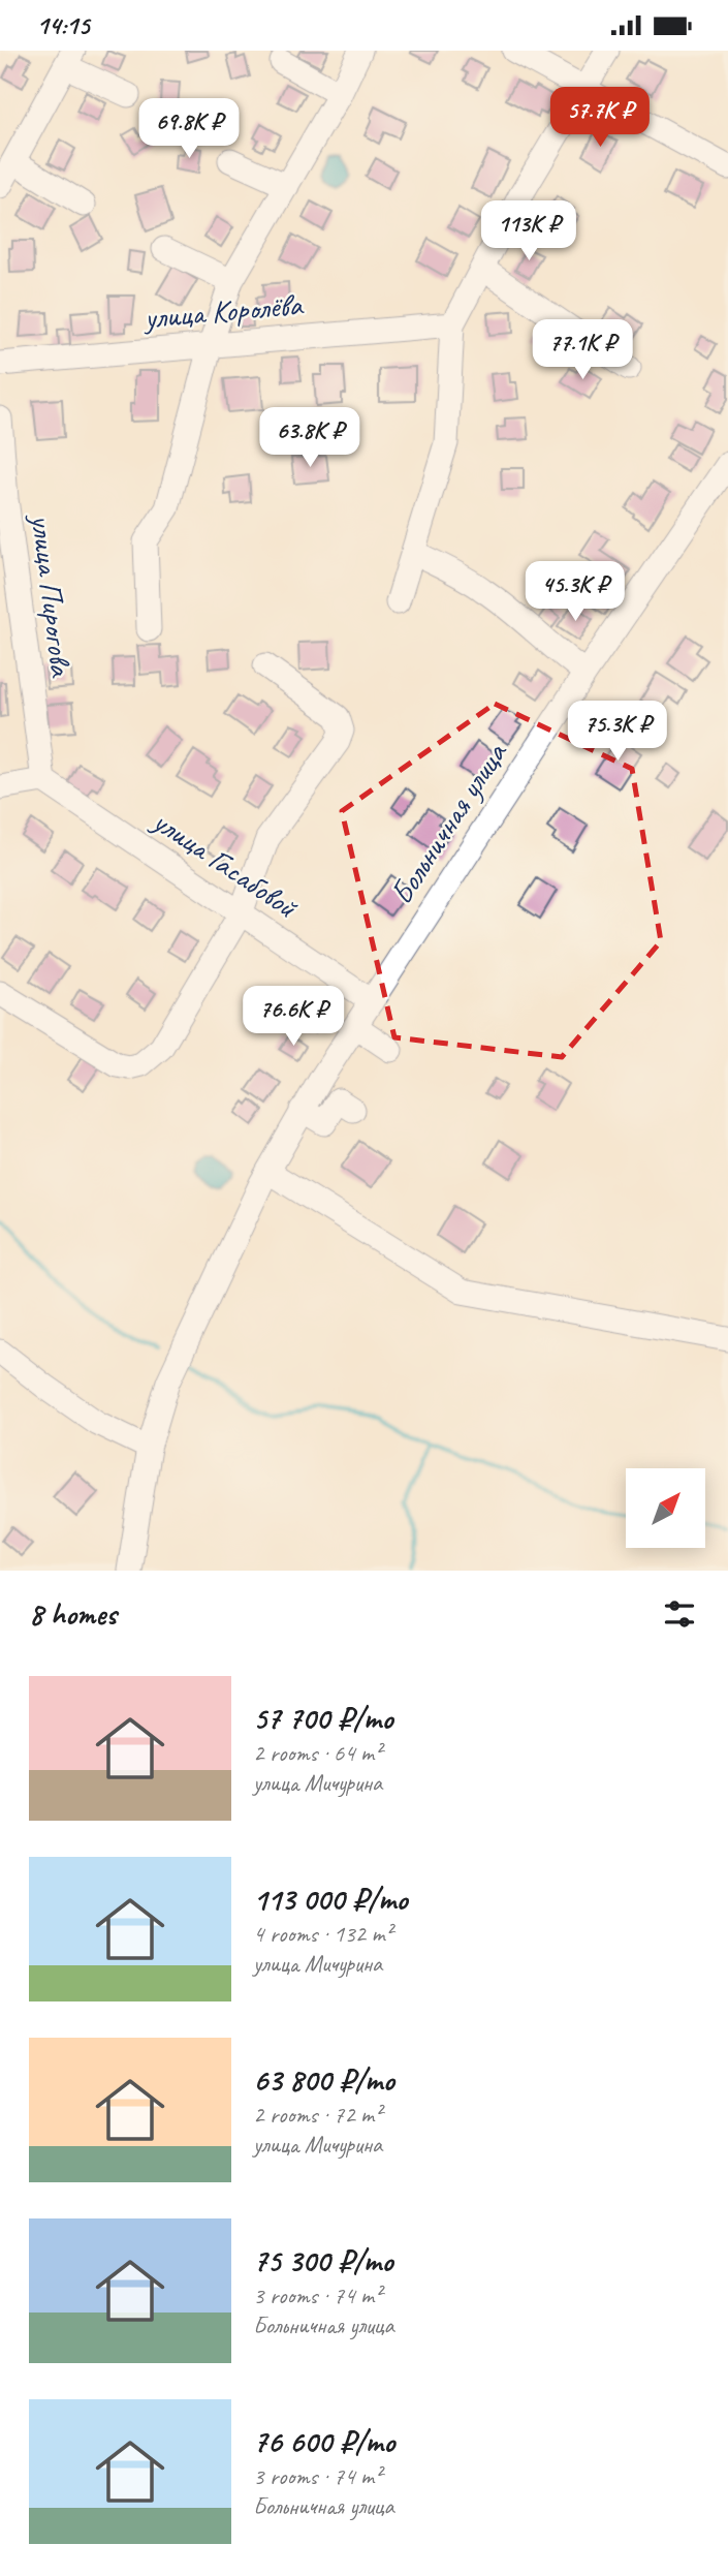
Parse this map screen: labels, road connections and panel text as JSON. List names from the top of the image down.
{
  "streets": {
    "street": [
      "улица Королёва",
      "улица Пирогова",
      "Больничная улица",
      "улица Гасабовой"
    ]
  },
  "crossings": [
    ["улица Пирогова", "улица Гасабовой"],
    ["Больничная улица", "улица Гасабовой"]
  ],
  "north": "top right",
  "page": {
    "status": "14:15",
    "price": [
      "57.7K ₽",
      "69.8K ₽",
      "113K ₽",
      "77.1K ₽",
      "63.8K ₽",
      "45.3K ₽",
      "75.3K ₽",
      "76.6K ₽"
    ],
    "heading": "8 homes",
    "list": [
      {
        "name": "57 700 ₽/mo",
        "note": "2 rooms · 64 m² · улица Мичурина"
      },
      {
        "name": "113 000 ₽/mo",
        "note": "4 rooms · 132 m² · улица Мичурина"
      },
      {
        "name": "63 800 ₽/mo",
        "note": "2 rooms · 72 m² · улица Мичурина"
      },
      {
        "name": "75 300 ₽/mo",
        "note": "3 rooms · 74 m² · Больничная улица"
      },
      {
        "name": "76 600 ₽/mo",
        "note": "3 rooms · 74 m² · Больничная улица"
      }
    ]
  }
}
